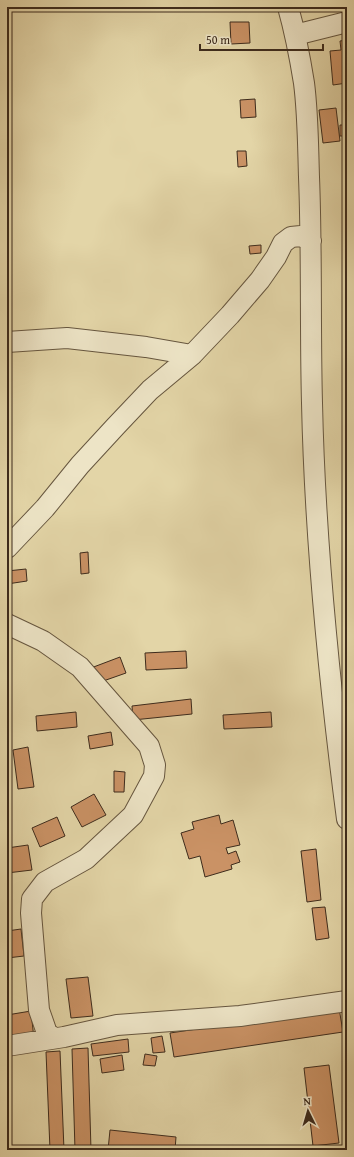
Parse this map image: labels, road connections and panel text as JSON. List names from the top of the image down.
{
  "scale_bar": "50 m",
  "north": "top"
}
